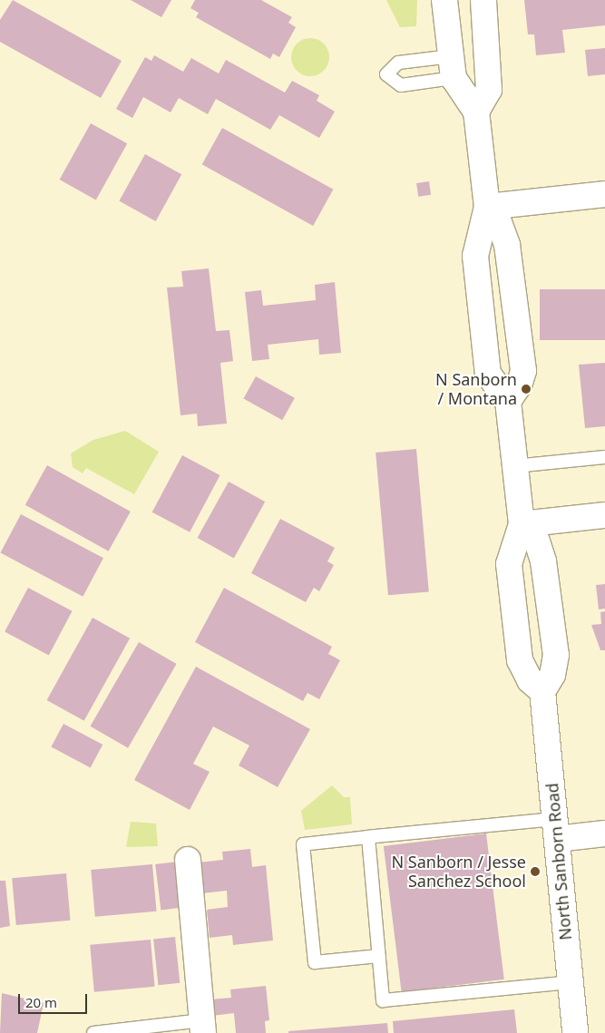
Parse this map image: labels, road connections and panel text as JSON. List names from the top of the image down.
{
  "streets": {
    "main road": ["North Sanborn Road"]
  },
  "places": ["N Sanborn / Montana", "N Sanborn / Jesse Sanchez School"],
  "scale_bar": "20 m"
}
